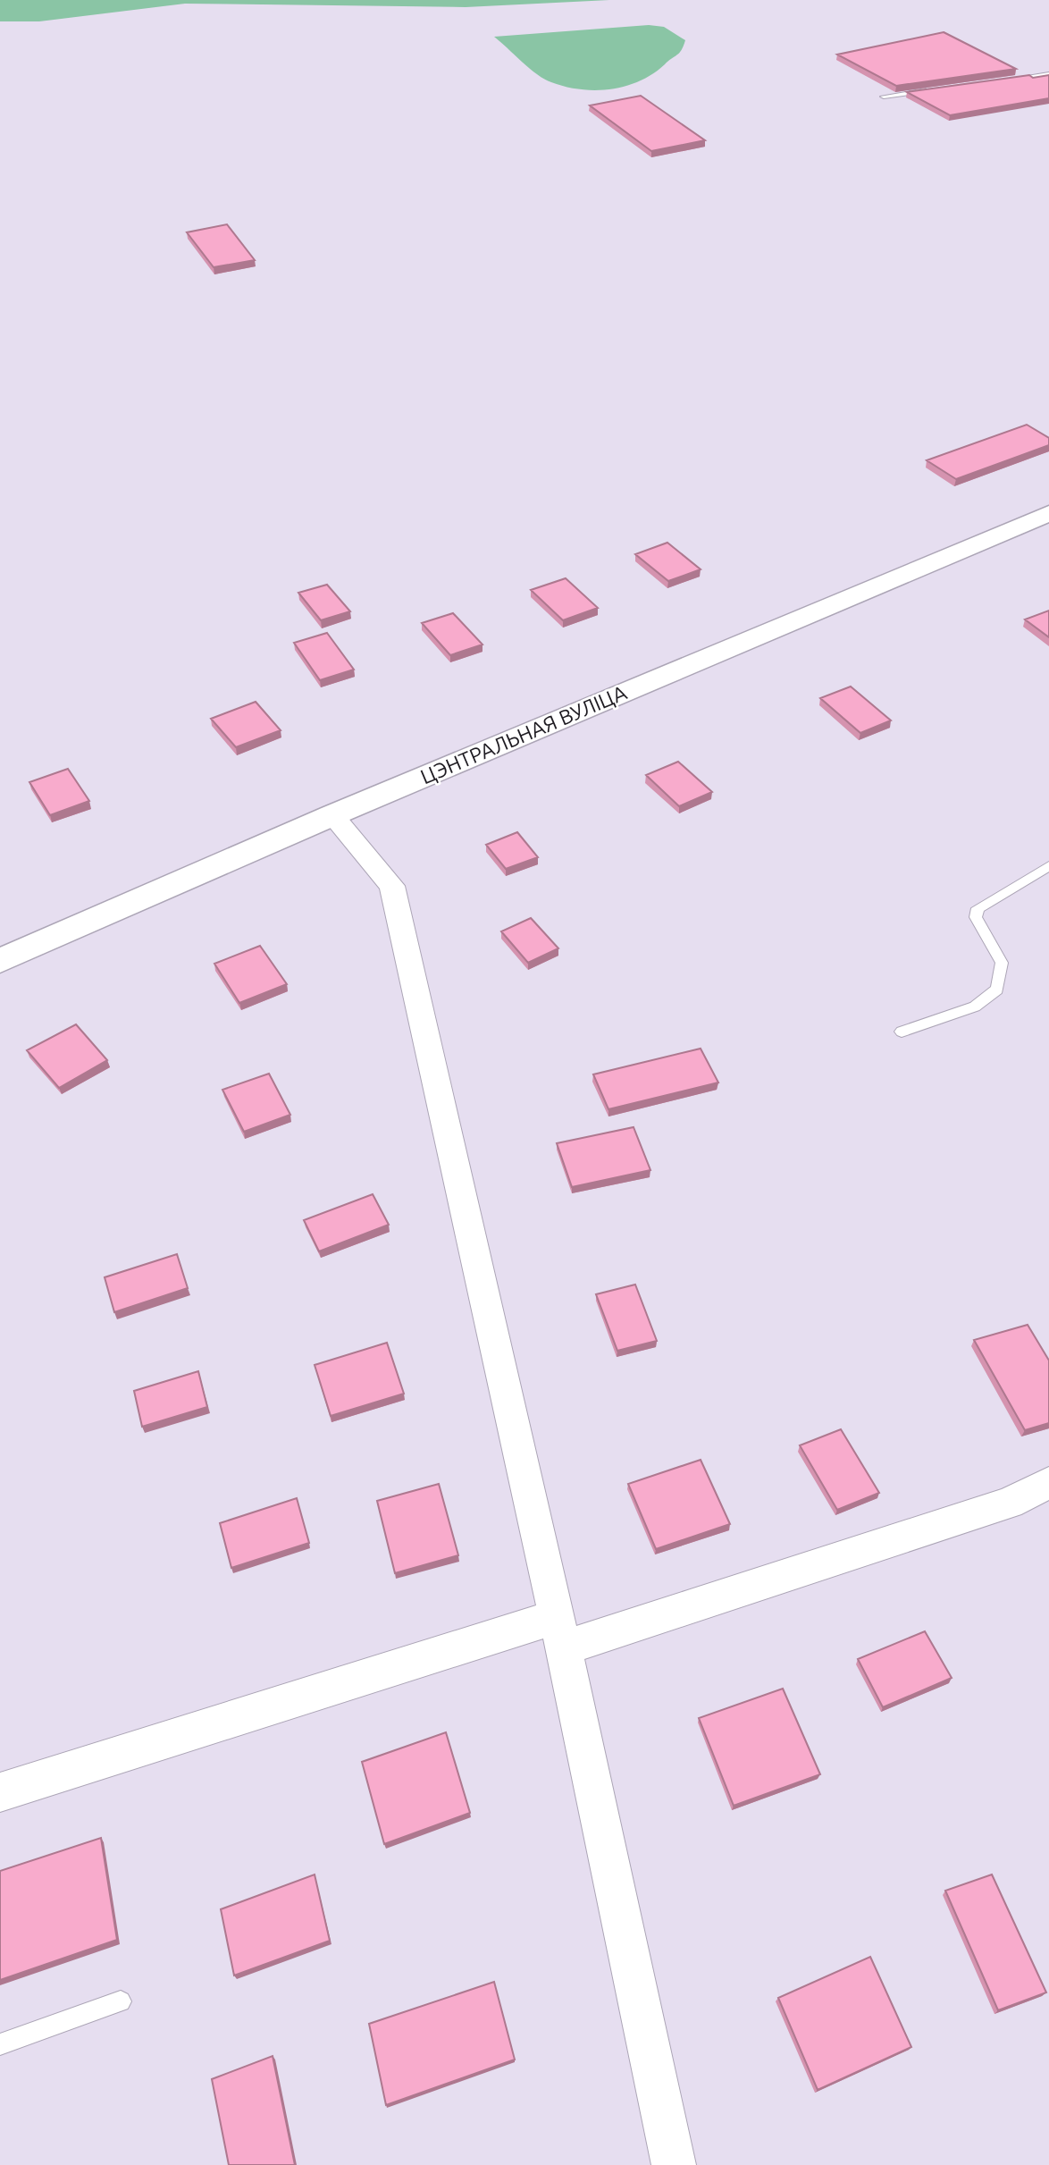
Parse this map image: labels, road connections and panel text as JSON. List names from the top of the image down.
{
  "streets": {
    "street": ["ЦЭНТРАЛЬНАЯ ВУЛІЦА"]
  }
}
